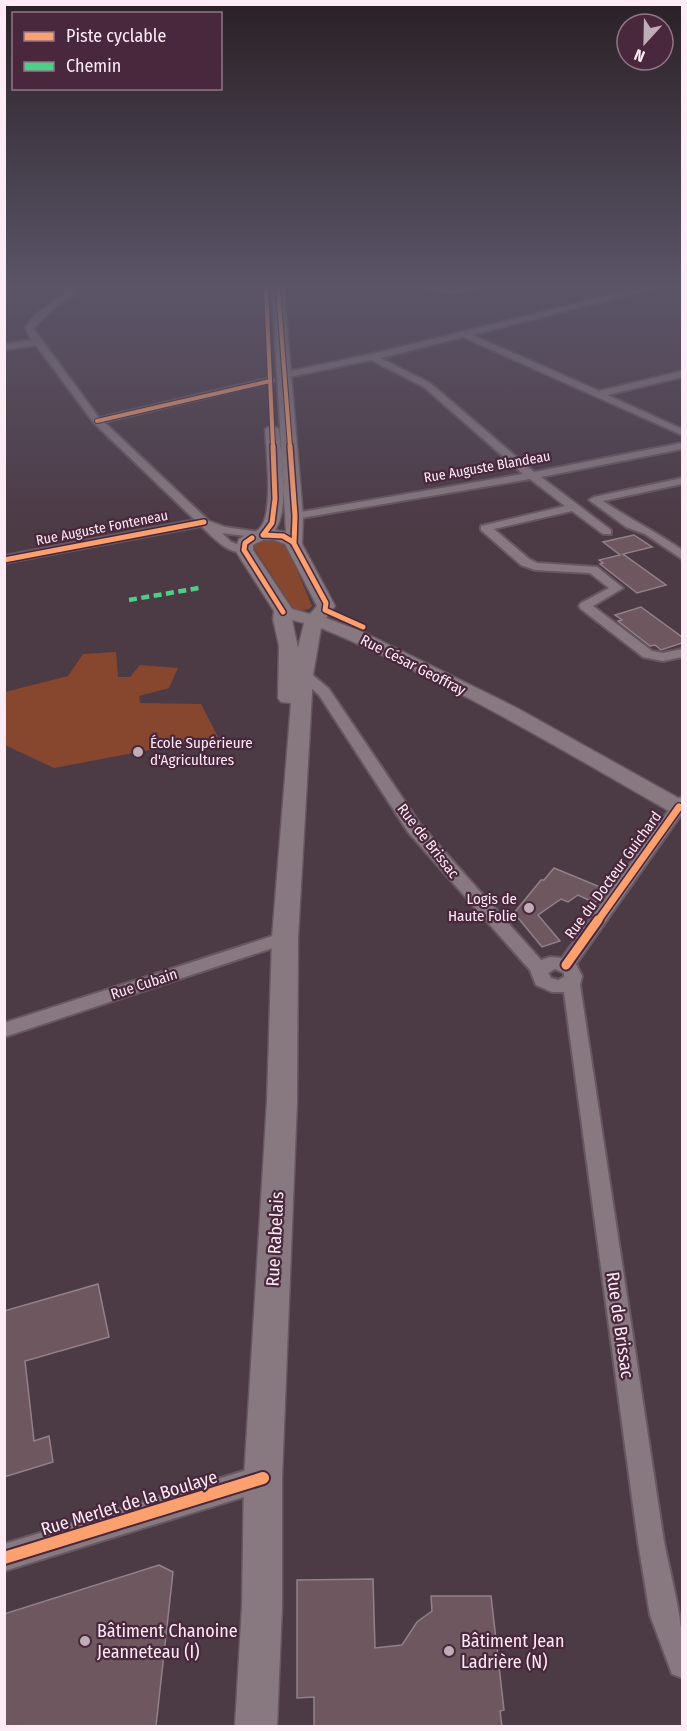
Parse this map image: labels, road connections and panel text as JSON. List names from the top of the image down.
{
  "streets": {
    "street": [
      "Rue Auguste Blandeau",
      "Rue Auguste Fonteneau",
      "Rue César Geoffray",
      "Rue de Brissac",
      "Rue du Docteur Guichard",
      "Rue Cubain",
      "Rue Rabelais",
      "Rue Merlet de la Boulaye"
    ]
  },
  "crossings": [
    ["Rue César Geoffray", "Rue du Docteur Guichard"],
    ["Rue César Geoffray", "Rue Rabelais"],
    ["Rue de Brissac", "Rue du Docteur Guichard"],
    ["Rue de Brissac", "Rue Rabelais"],
    ["Rue Cubain", "Rue Rabelais"],
    ["Rue Rabelais", "Rue Merlet de la Boulaye"]
  ],
  "places": [
    "École Supérieure d'Agricultures",
    "Logis de Haute Folie",
    "Bâtiment Chanoine Jeanneteau (I)",
    "Bâtiment Jean Ladrière (N)"
  ],
  "legend": ["Piste cyclable", "Chemin"],
  "north": "bottom"
}
